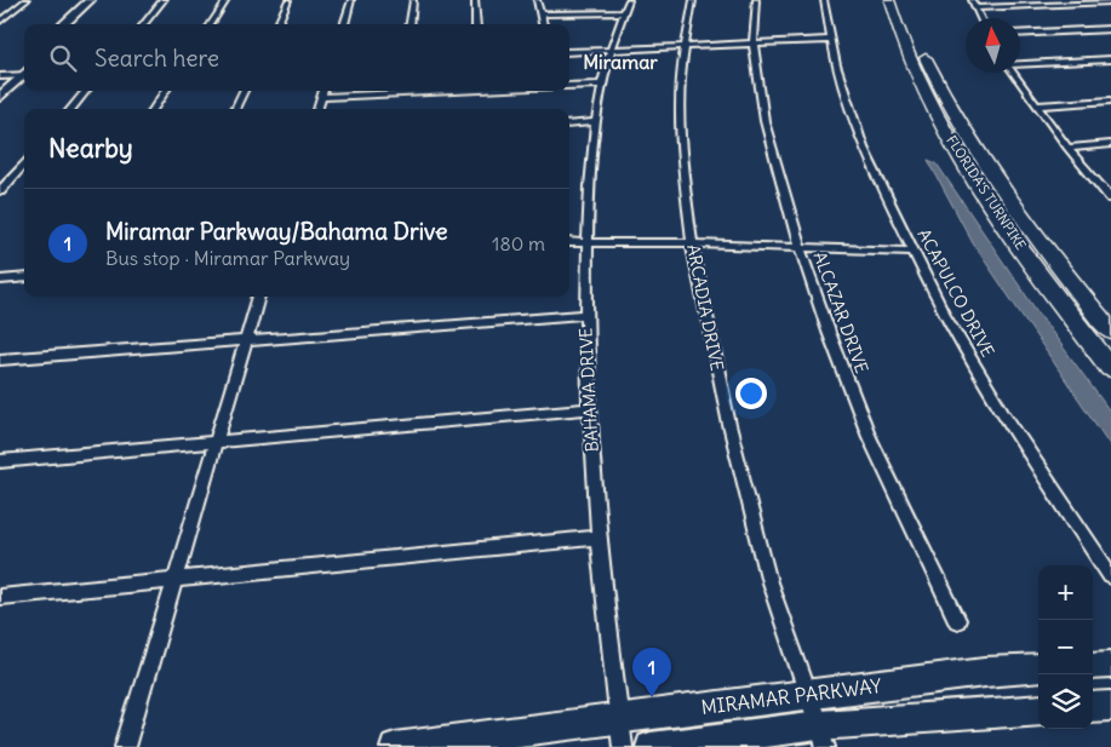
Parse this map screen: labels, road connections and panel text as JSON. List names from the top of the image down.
{
  "streets": {
    "highway": ["FLORIDA'S TURNPIKE"],
    "main road": ["MIRAMAR PARKWAY"],
    "street": [
      "ACAPULCO DRIVE",
      "ARCADIA DRIVE",
      "ALCAZAR DRIVE",
      "BAHAMA DRIVE"
    ]
  },
  "crossings": [
    ["ARCADIA DRIVE", "MIRAMAR PARKWAY"],
    ["BAHAMA DRIVE", "MIRAMAR PARKWAY"]
  ],
  "districts": ["Miramar"],
  "north": "top",
  "page": {
    "search": "Search here",
    "heading": "Nearby",
    "list": [
      {
        "mark": "1",
        "name": "Miramar Parkway/Bahama Drive",
        "note": "Bus stop · Miramar Parkway",
        "value": "180 m"
      }
    ],
    "map_buttons": ["+", "−"],
    "pins": "1"
  }
}
